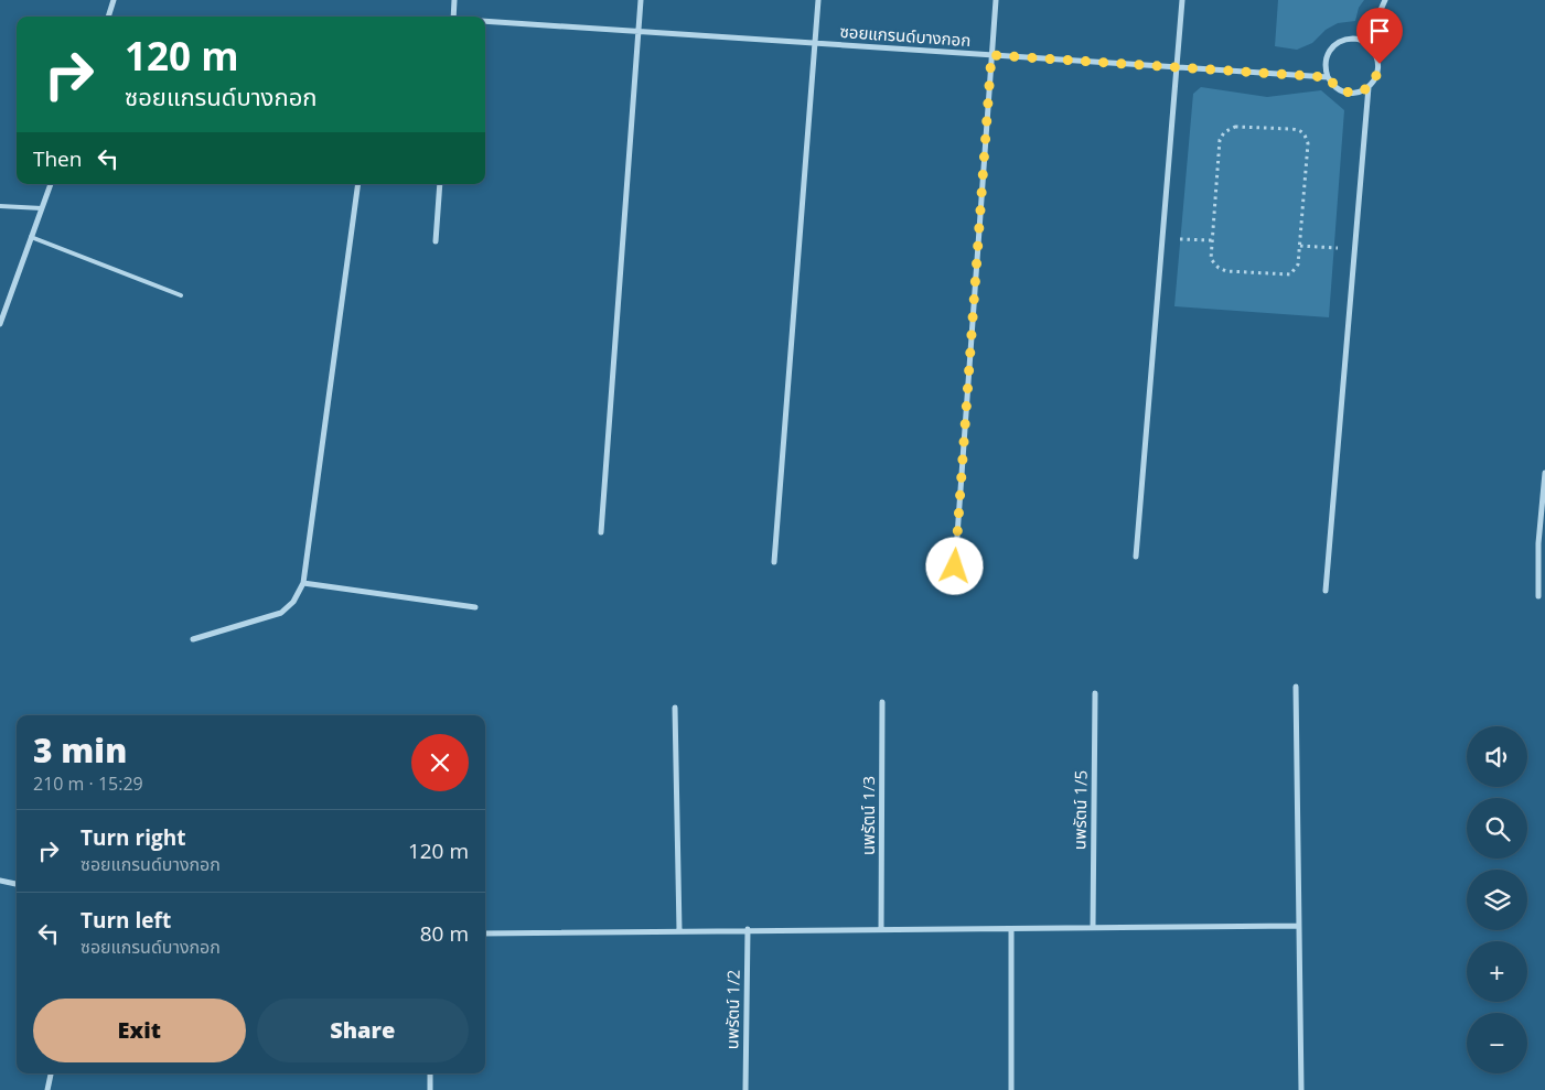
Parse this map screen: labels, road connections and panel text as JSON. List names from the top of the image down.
{
  "streets": {
    "street": [
      "ซอยแกรนด์บางกอก",
      "นพรัตน์ 1/5",
      "นพรัตน์ 1/3",
      "นพรัตน์ 1/2"
    ]
  },
  "page": {
    "turn": ["120 m", "ซอยแกรนด์บางกอก"],
    "then": "Then",
    "heading": ["3 min", "210 m · 15:29"],
    "map_buttons": ["+", "−"],
    "list": [
      {
        "name": "Turn right",
        "note": "ซอยแกรนด์บางกอก",
        "value": "120 m"
      },
      {
        "name": "Turn left",
        "note": "ซอยแกรนด์บางกอก",
        "value": "80 m"
      }
    ],
    "buttons": ["Exit", "Share"]
  }
}
